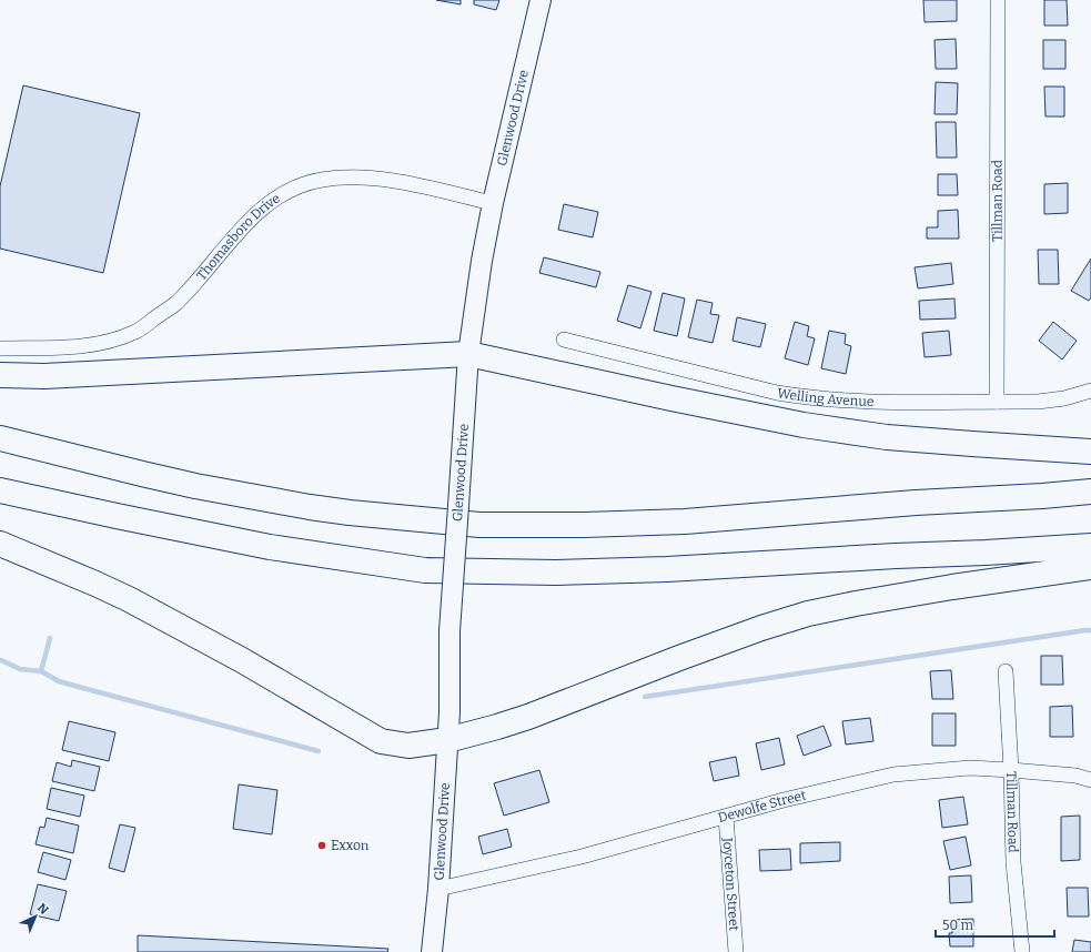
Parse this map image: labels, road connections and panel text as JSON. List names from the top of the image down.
{
  "streets": {
    "street": [
      "Glenwood Drive",
      "Tillman Road",
      "Thomasboro Drive",
      "Welling Avenue",
      "Dewolfe Street",
      "Joyceton Street"
    ]
  },
  "crossings": [
    ["Glenwood Drive", "Thomasboro Drive"],
    ["Glenwood Drive", "Dewolfe Street"],
    ["Tillman Road", "Welling Avenue"],
    ["Tillman Road", "Dewolfe Street"],
    ["Dewolfe Street", "Joyceton Street"]
  ],
  "places": ["Exxon"],
  "scale_bar": "50 m",
  "north": "top right"
}
